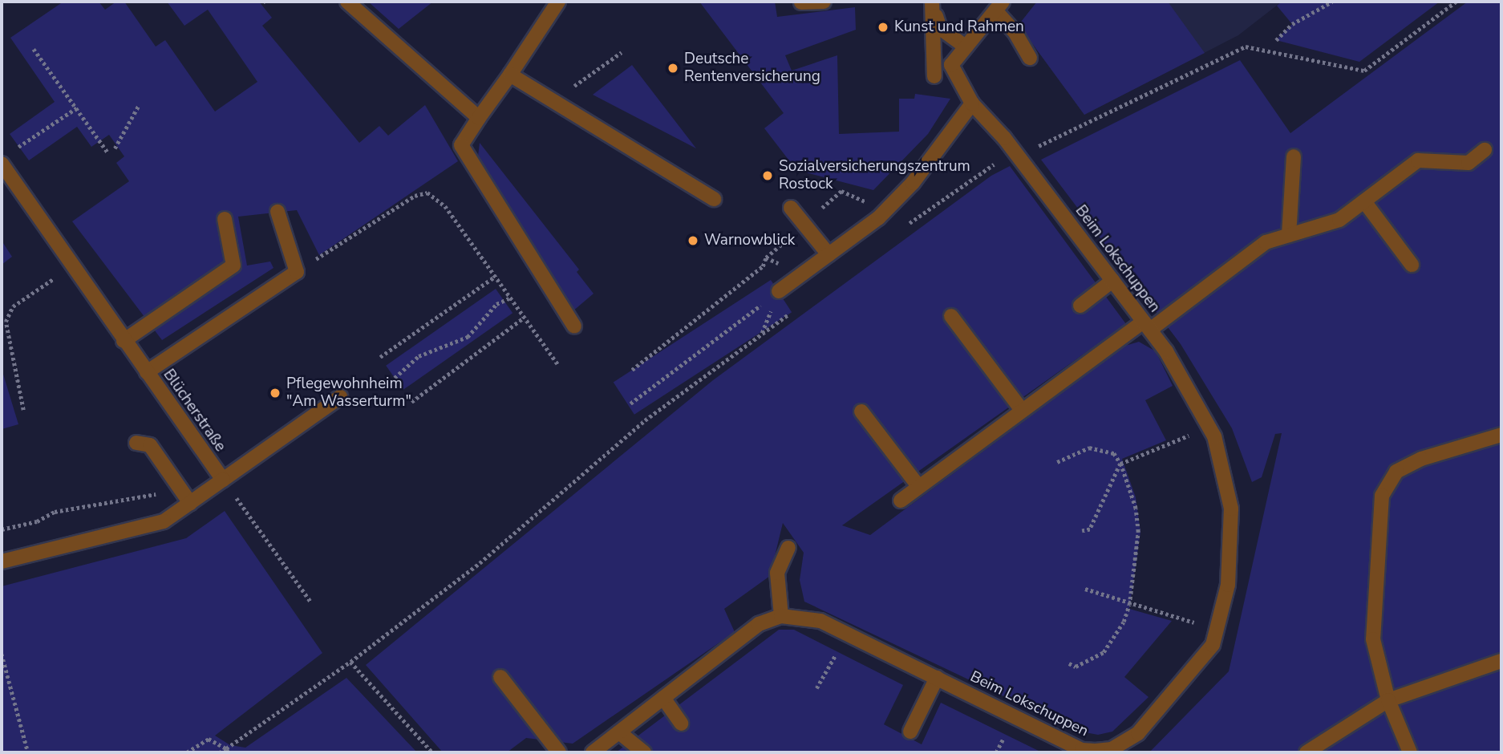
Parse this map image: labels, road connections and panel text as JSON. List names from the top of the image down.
{
  "streets": {
    "street": ["Beim Lokschuppen", "Blücherstraße"]
  },
  "places": [
    "Kunst und Rahmen",
    "Deutsche Rentenversicherung",
    "Sozialversicherungszentrum Rostock",
    "Warnowblick",
    "Pflegewohnheim \"Am Wasserturm\""
  ]
}
